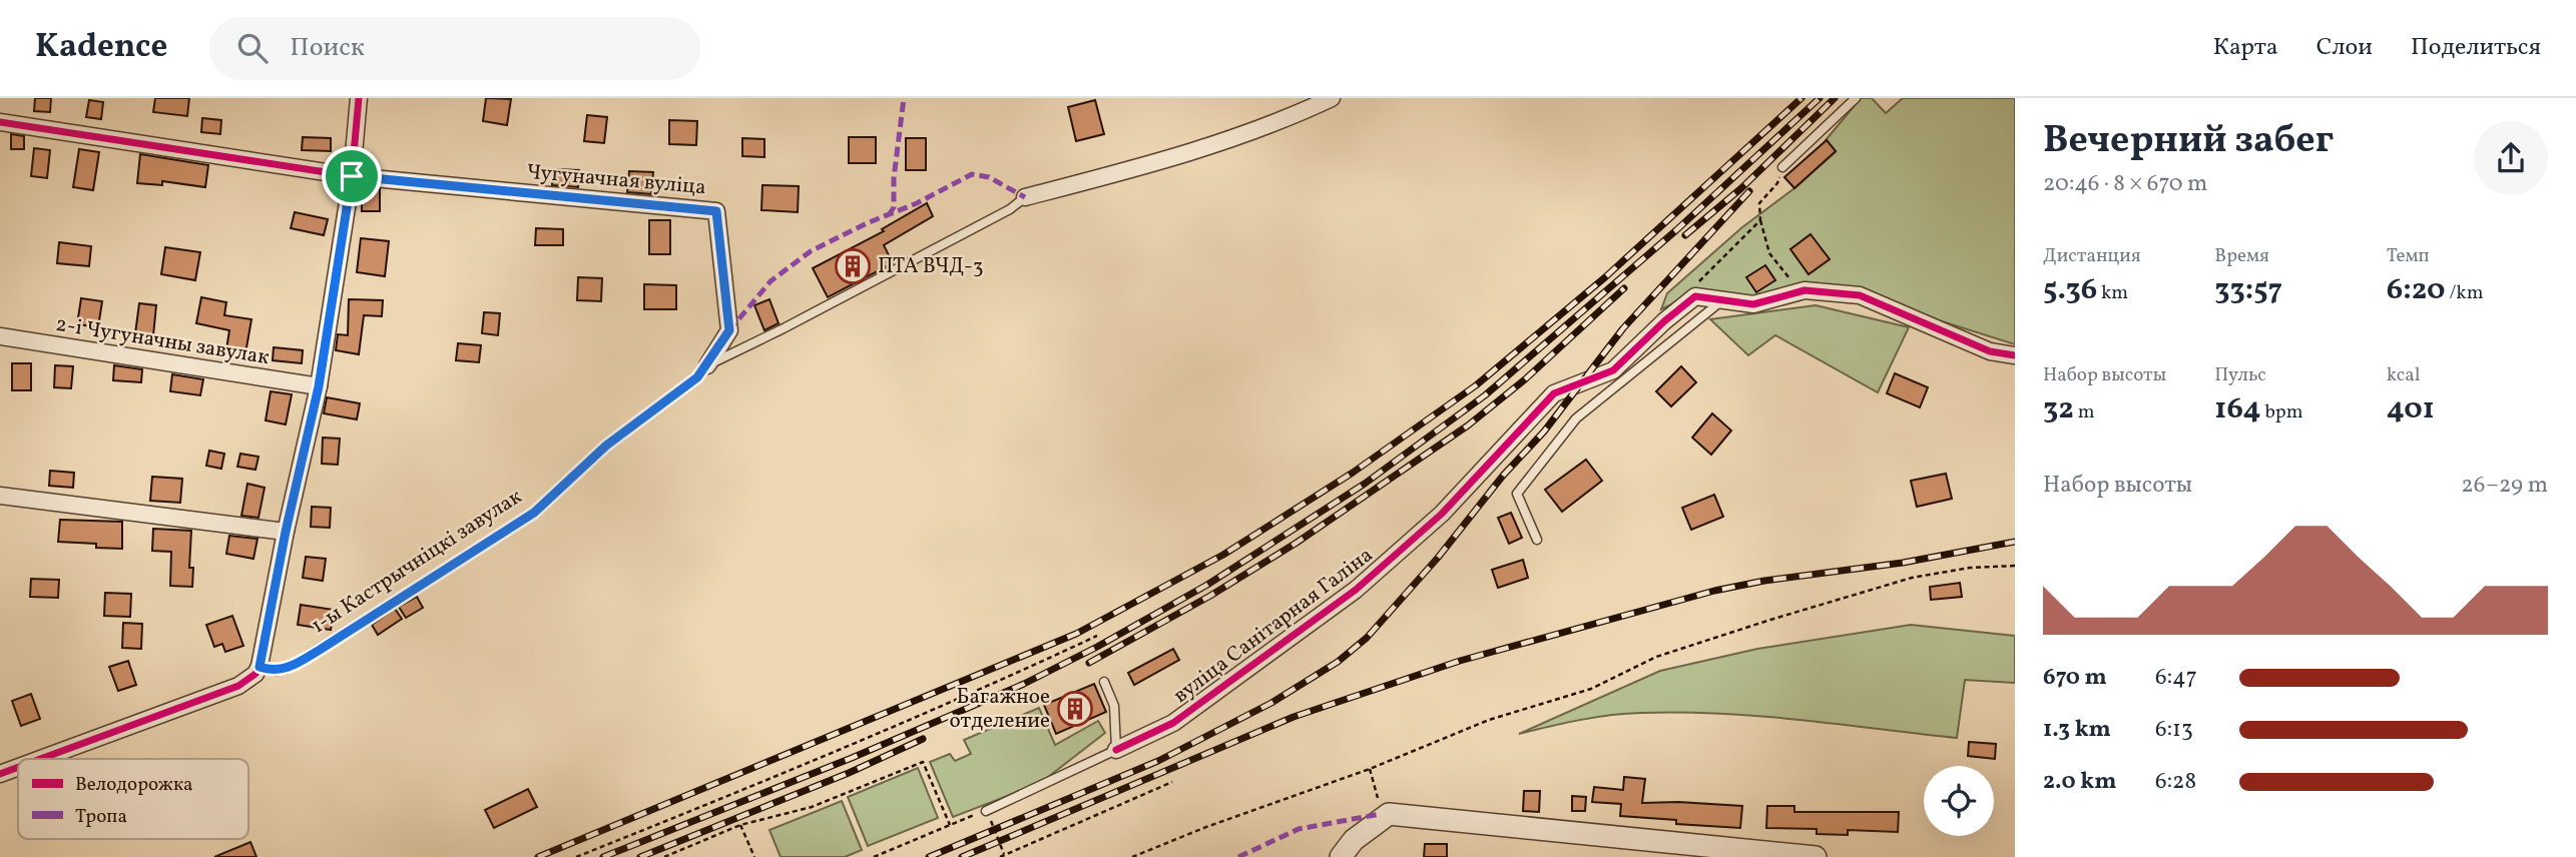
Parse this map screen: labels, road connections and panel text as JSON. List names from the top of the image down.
{
  "streets": {
    "street": [
      "Чугуначная вуліца",
      "2-і Чугуначны завулак",
      "1-ы Кастрычніцкі завулак",
      "вуліца Санітарная Галіна"
    ]
  },
  "crossings": [
    ["Чугуначная вуліца", "1-ы Кастрычніцкі завулак"]
  ],
  "places": {
    "building": ["ПТА ВЧД-3", "Багажное отделение"]
  },
  "legend": ["Велодорожка", "Тропа"],
  "page": {
    "header": "Kadence",
    "search": "Поиск",
    "nav": ["Карта", "Слои", "Поделиться"],
    "heading": ["Вечерний забег", "20:46 · 8 × 670 m"],
    "stats": [
      ["Дистанция", "5.36 km"],
      ["Время", "33:57"],
      ["Темп", "6:20 /km"],
      ["Набор высоты", "32 m"],
      ["Пульс", "164 bpm"],
      ["kcal", "401"]
    ],
    "chart": ["Набор высоты", "26–29 m"],
    "list": [
      {
        "name": "670 m",
        "note": "6:47"
      },
      {
        "name": "1.3 km",
        "note": "6:13"
      },
      {
        "name": "2.0 km",
        "note": "6:28"
      }
    ]
  }
}
